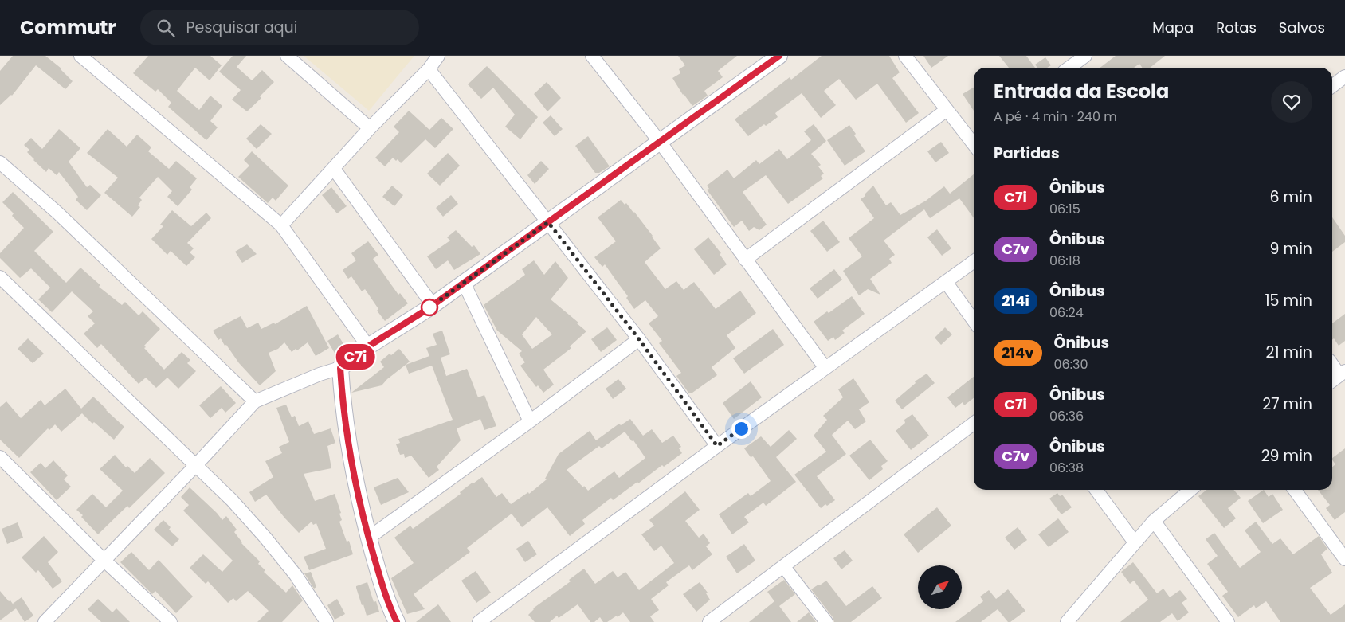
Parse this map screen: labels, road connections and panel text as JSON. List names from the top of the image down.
{
  "lines": ["bus line C7i"],
  "north": "top right",
  "page": {
    "header": "Commutr",
    "search": "Pesquisar aqui",
    "nav": ["Mapa", "Rotas", "Salvos"],
    "on_map": "C7i",
    "heading": [
      ["Entrada da Escola", "A pé · 4 min · 240 m"],
      "Partidas"
    ],
    "list": [
      {
        "mark": "C7i",
        "name": "Ônibus",
        "note": "06:15",
        "value": "6 min"
      },
      {
        "mark": "C7v",
        "name": "Ônibus",
        "note": "06:18",
        "value": "9 min"
      },
      {
        "mark": "214i",
        "name": "Ônibus",
        "note": "06:24",
        "value": "15 min"
      },
      {
        "mark": "214v",
        "name": "Ônibus",
        "note": "06:30",
        "value": "21 min"
      },
      {
        "mark": "C7i",
        "name": "Ônibus",
        "note": "06:36",
        "value": "27 min"
      },
      {
        "mark": "C7v",
        "name": "Ônibus",
        "note": "06:38",
        "value": "29 min"
      }
    ]
  }
}
